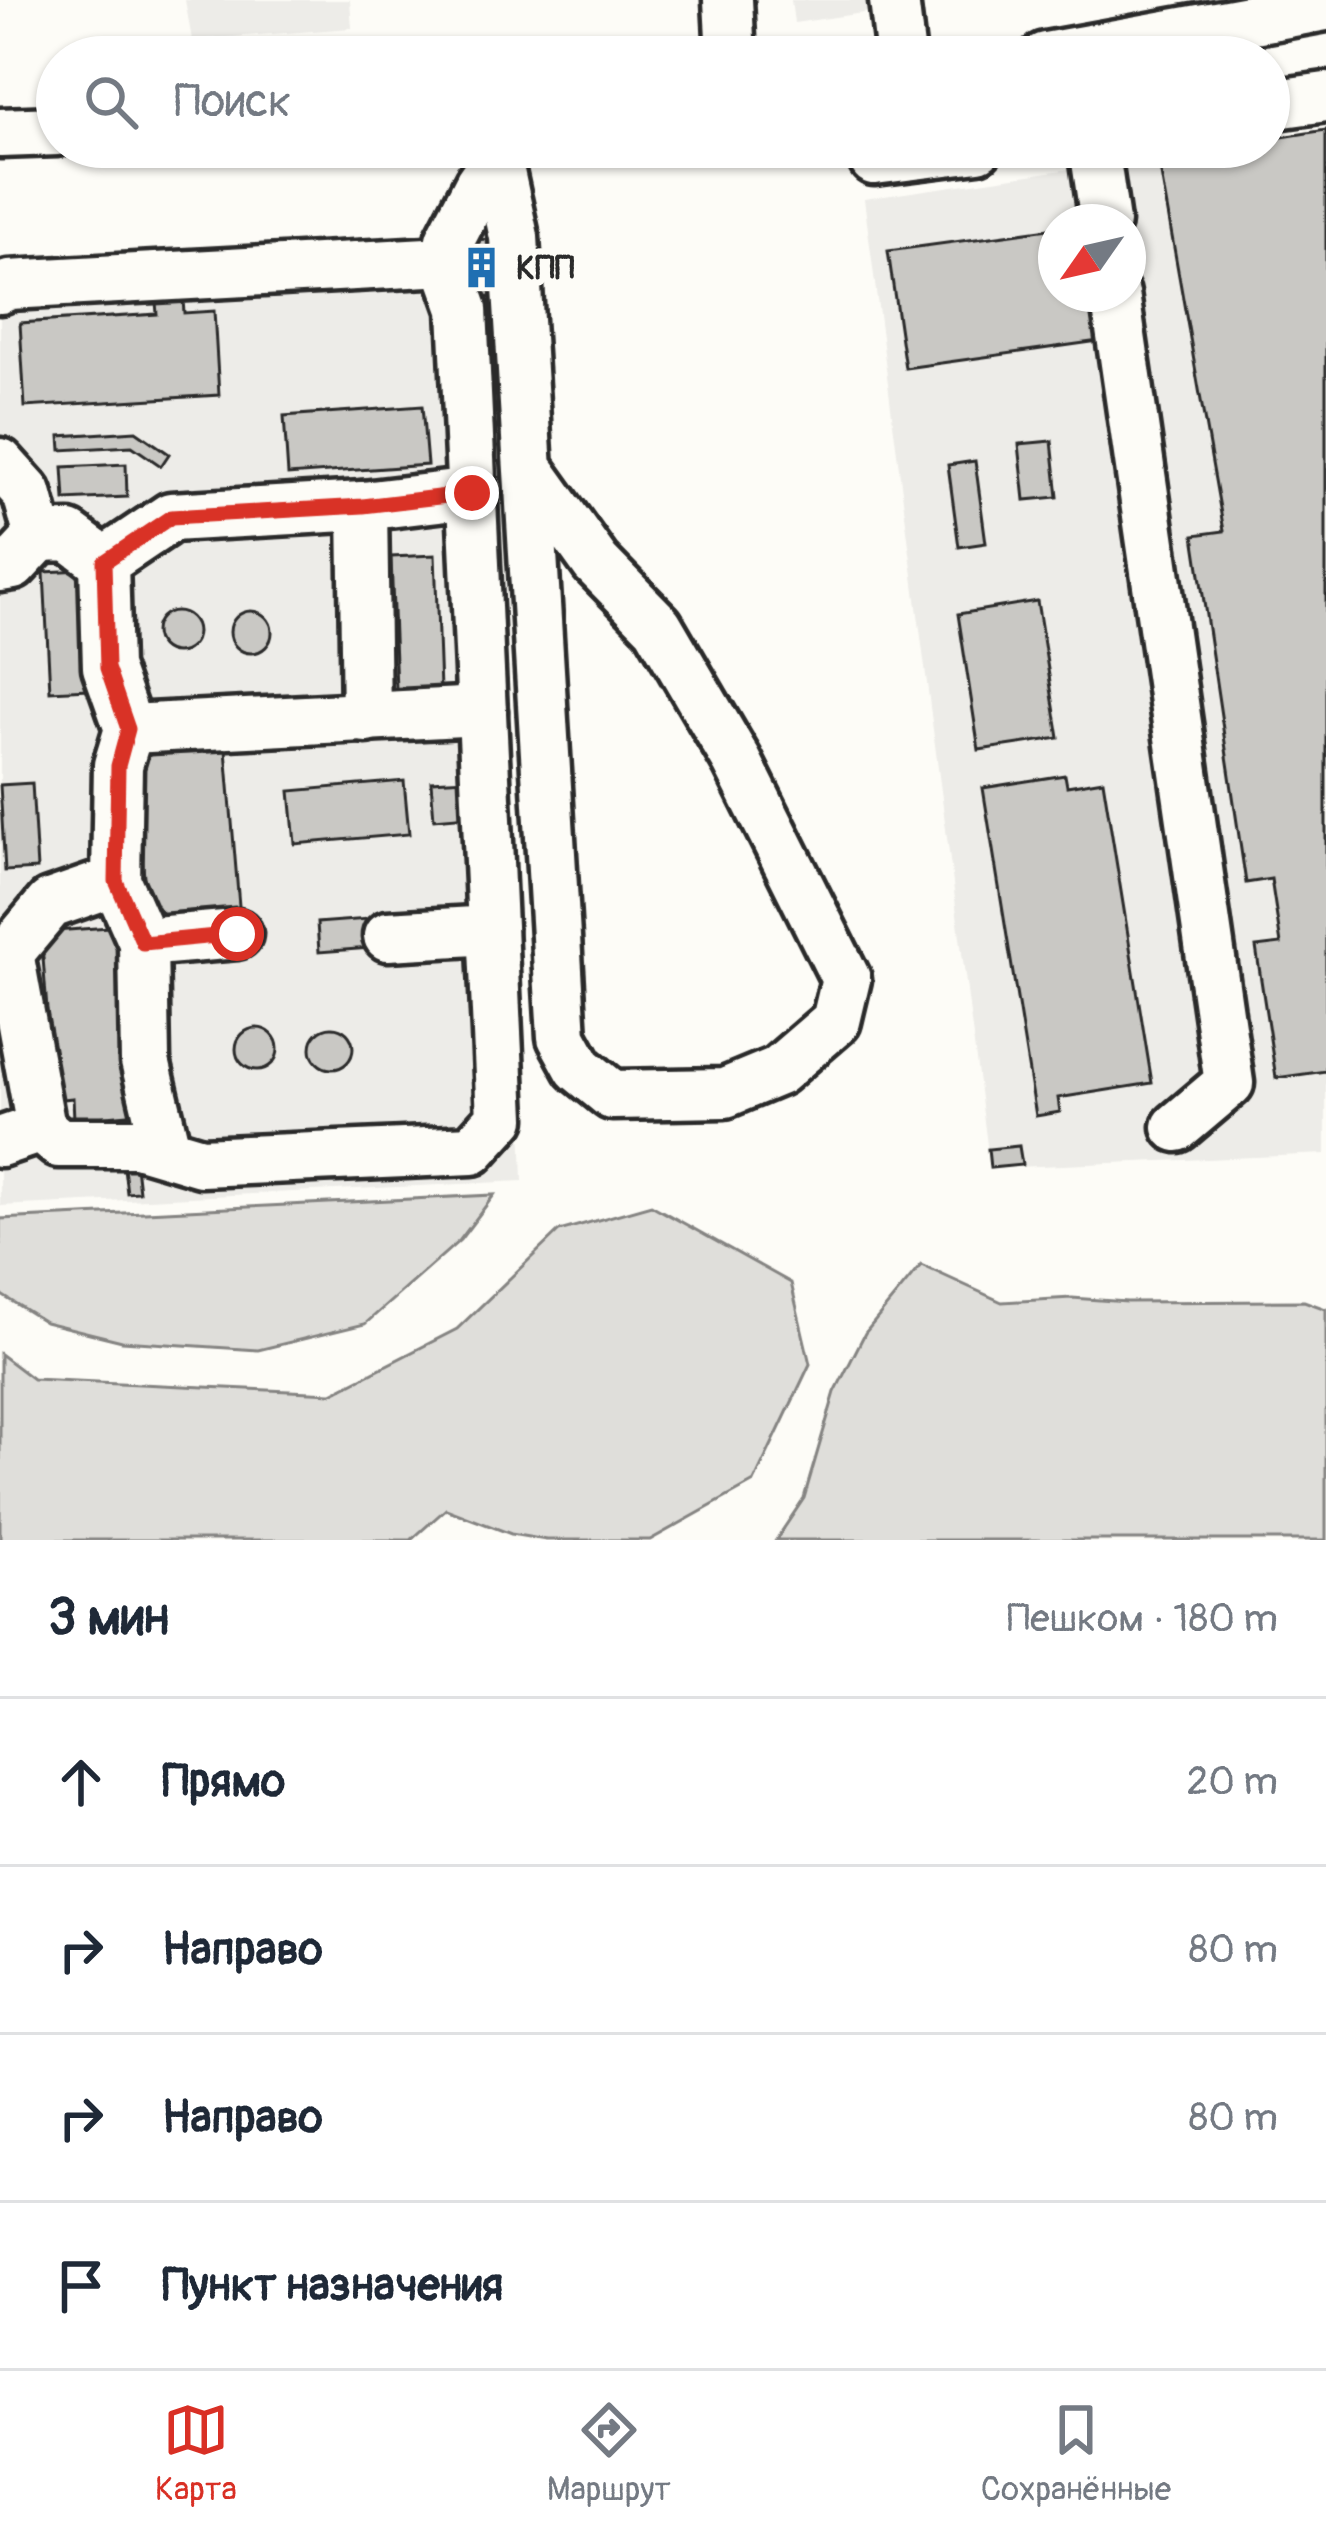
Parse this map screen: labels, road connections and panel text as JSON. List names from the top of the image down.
{
  "places": {
    "building": ["КПП"]
  },
  "north": "bottom left",
  "page": {
    "search": "Поиск",
    "heading": ["3 мин", "Пешком · 180 m"],
    "list": [
      ["Прямо", "20 m"],
      ["Направо", "80 m"],
      ["Направо", "80 m"],
      "Пункт назначения"
    ],
    "nav": ["Карта", "Маршрут", "Сохранённые"]
  }
}
